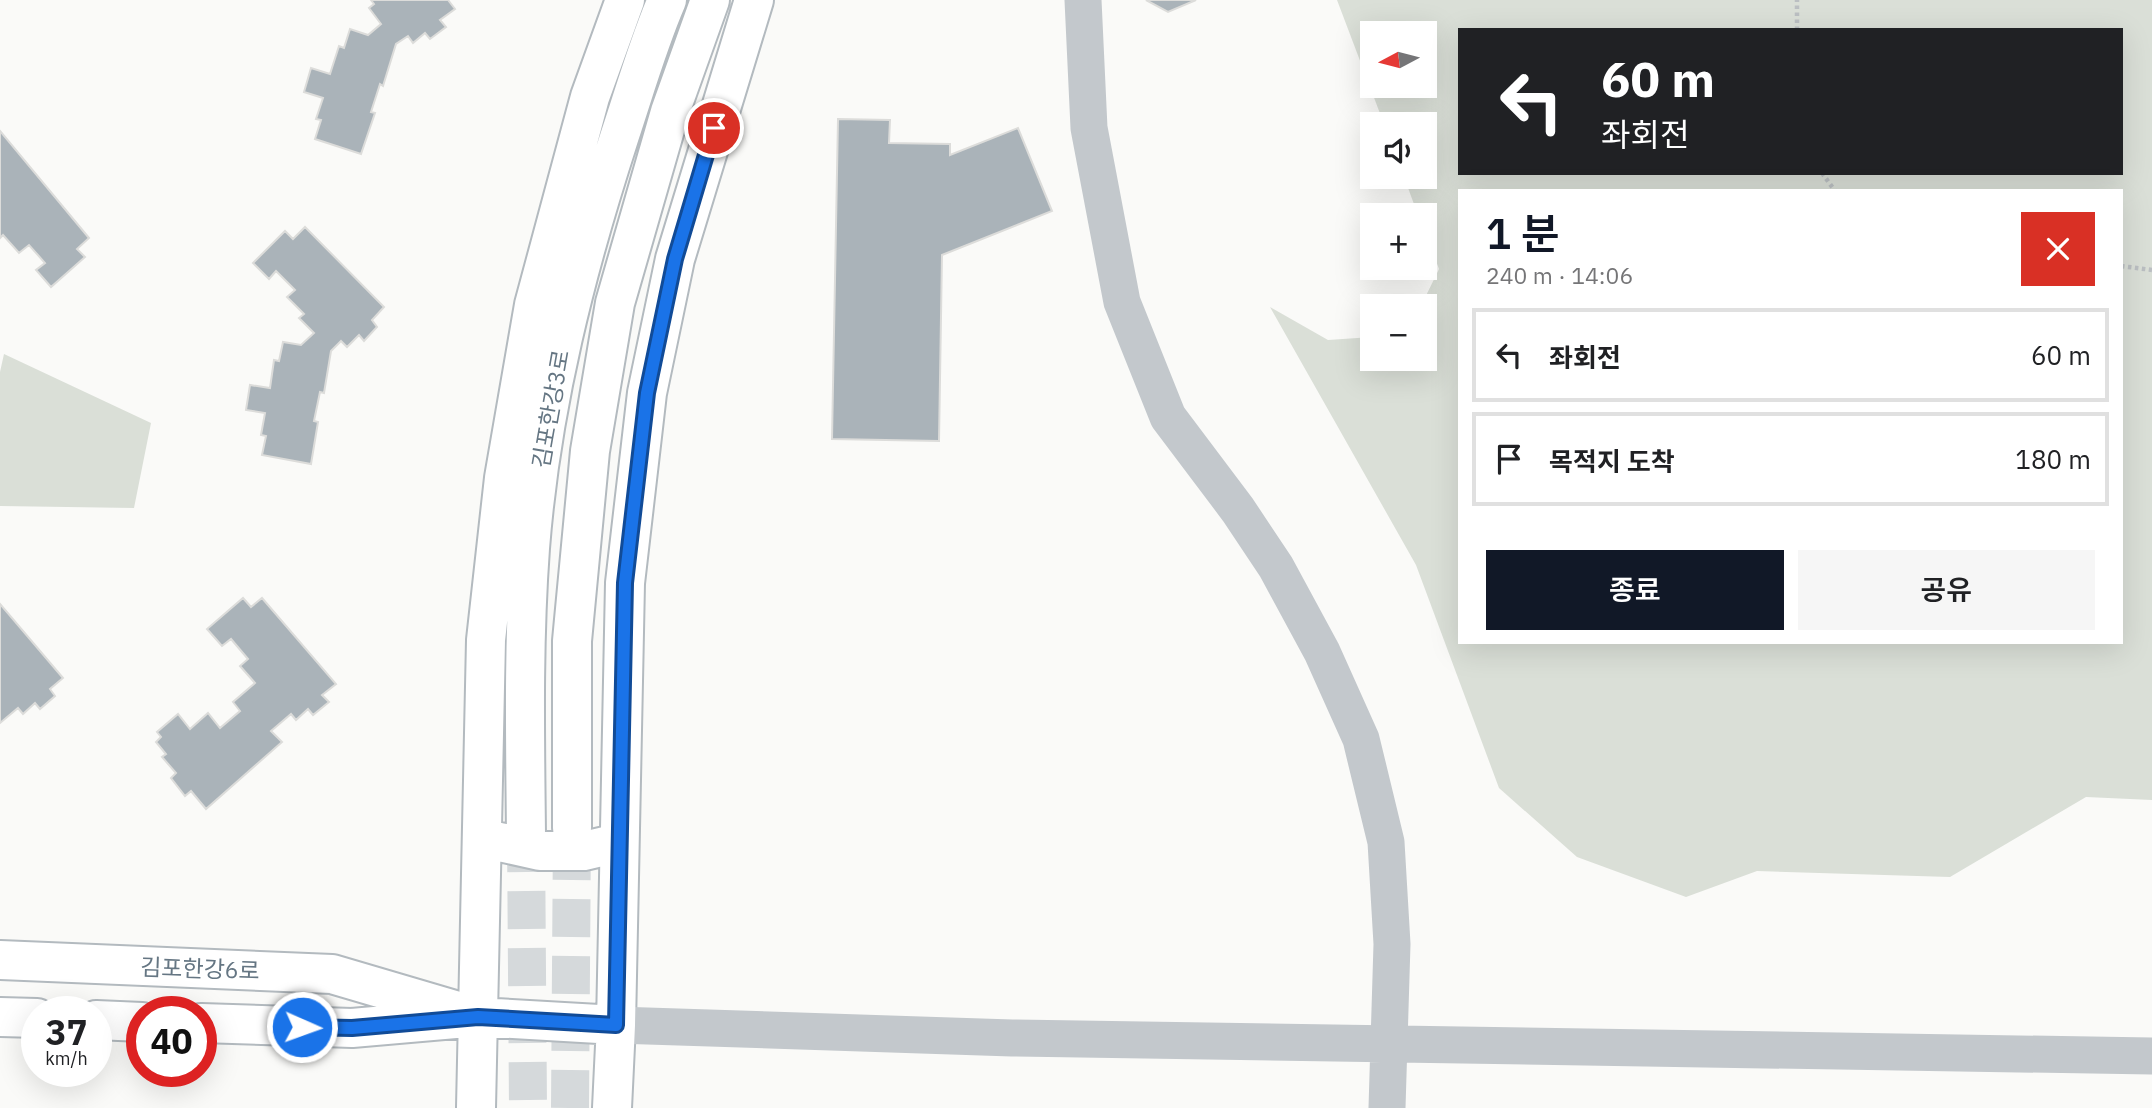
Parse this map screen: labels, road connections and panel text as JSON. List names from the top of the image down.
{
  "streets": {
    "street": ["김포한강3로", "김포한강6로"]
  },
  "north": "left",
  "page": {
    "map_buttons": ["+", "−"],
    "turn": ["60 m", "좌회전"],
    "heading": ["1 분", "240 m · 14:06"],
    "list": [
      {
        "name": "좌회전",
        "value": "60 m"
      },
      {
        "name": "목적지 도착",
        "value": "180 m"
      }
    ],
    "buttons": ["종료", "공유"],
    "speed": "37 km/h",
    "limit": "40"
  }
}
